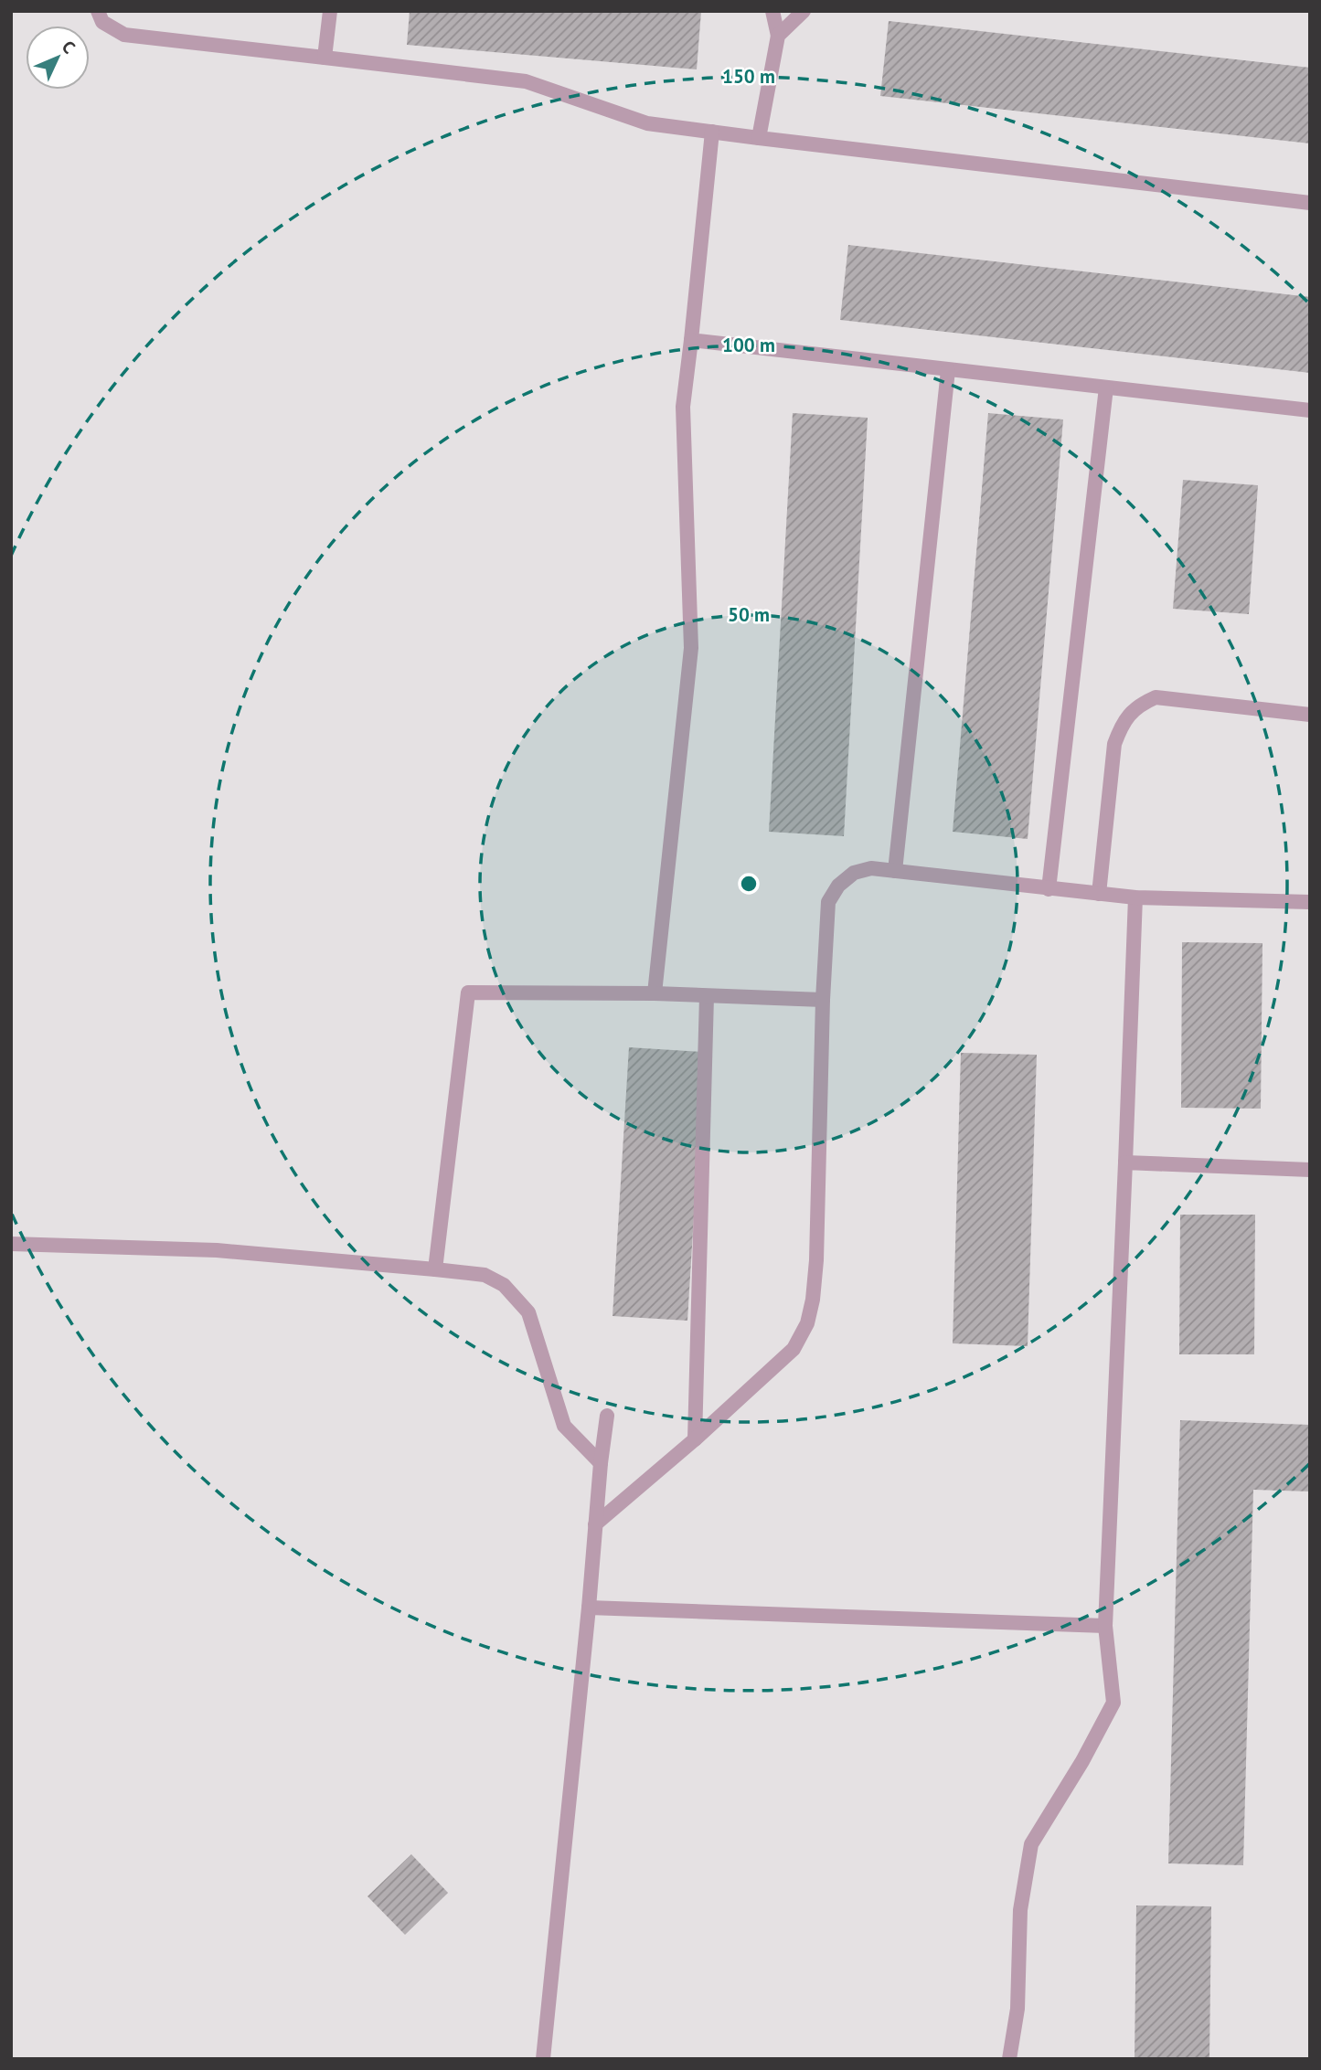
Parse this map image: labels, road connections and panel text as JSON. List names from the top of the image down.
{
  "north": "top right",
  "rings": ["150 m", "100 m", "50 m"]
}
